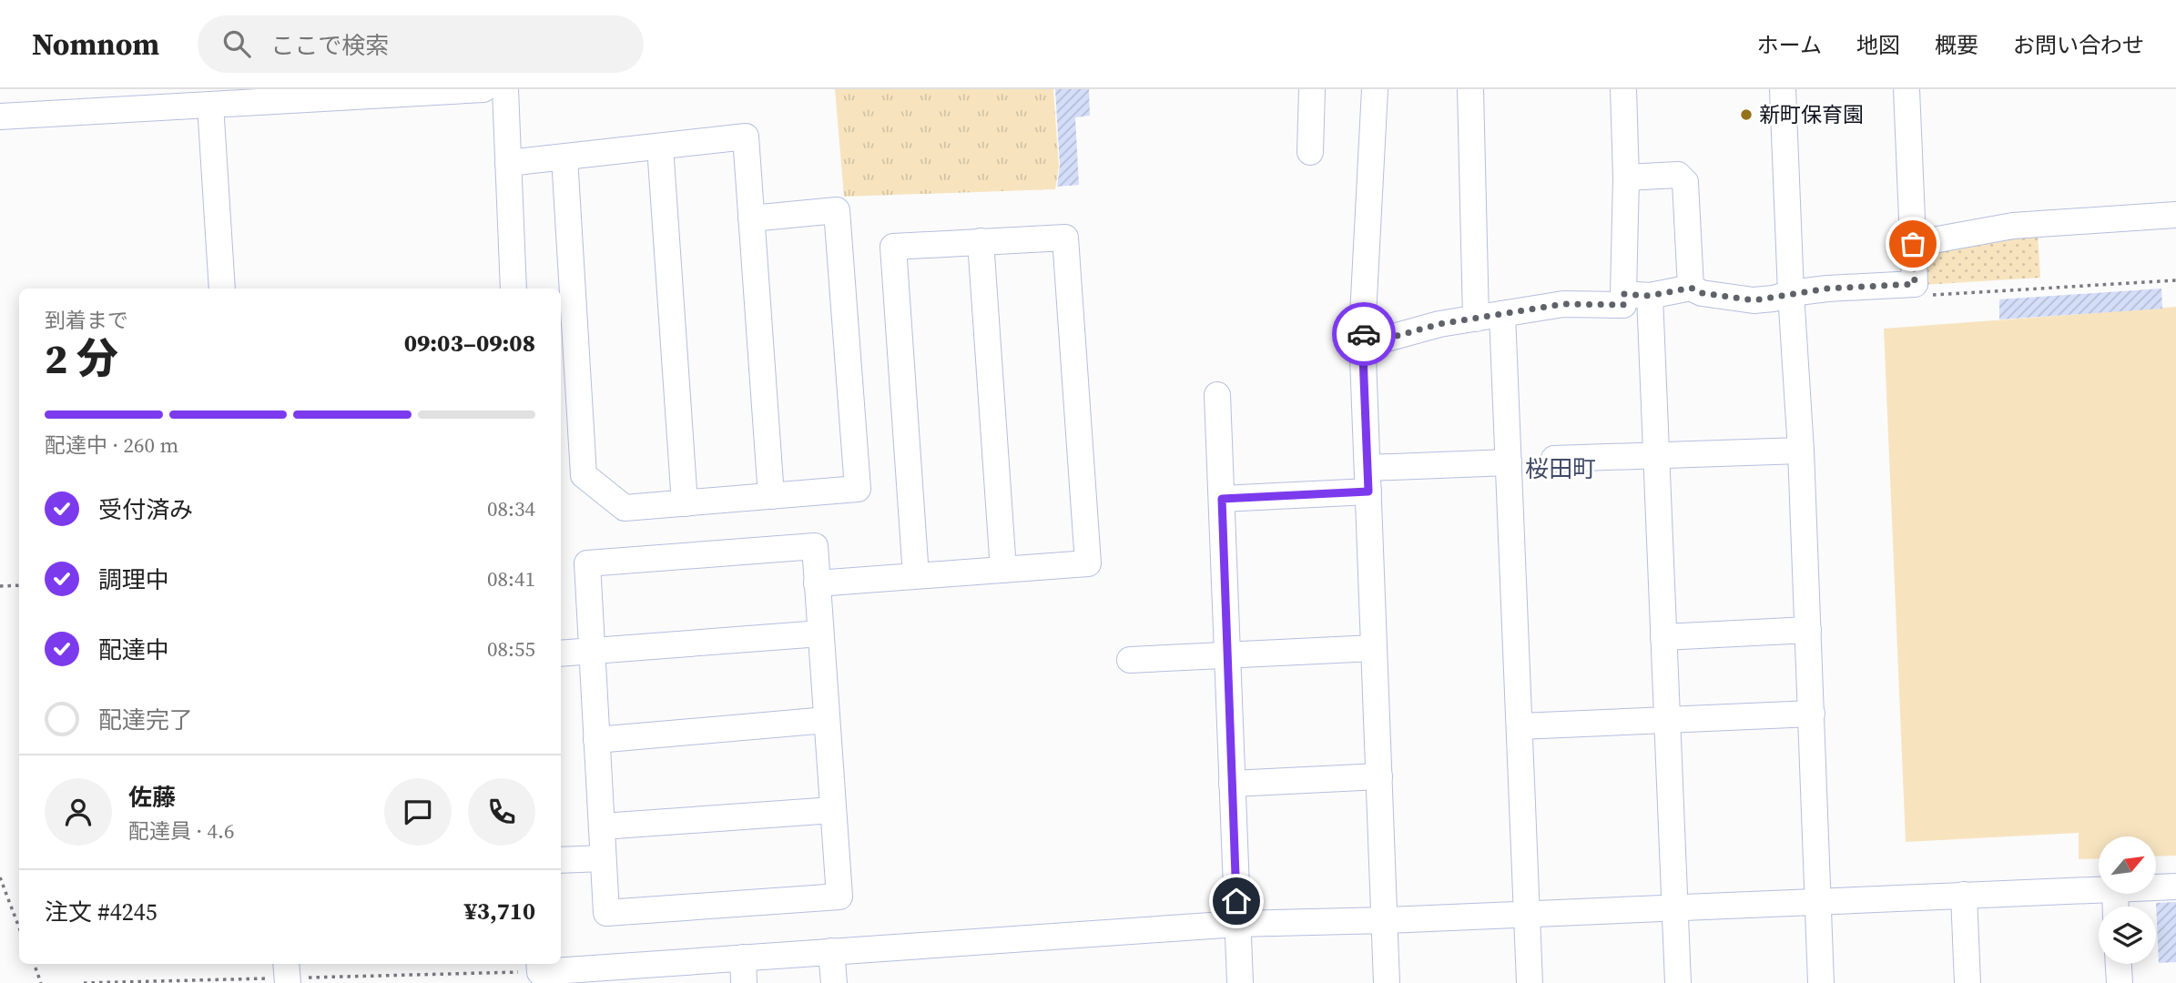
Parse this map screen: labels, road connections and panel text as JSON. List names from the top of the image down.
{
  "districts": ["桜田町"],
  "places": ["新町保育園"],
  "north": "top right",
  "page": {
    "header": "Nomnom",
    "search": "ここで検索",
    "nav": [
      "ホーム",
      "地図",
      "概要",
      "お問い合わせ"
    ],
    "heading": ["2 分", "到着まで", "09:03–09:08"],
    "panel": [
      "佐藤",
      "配達員 · 4.6",
      "注文 #4245",
      "¥3,710"
    ],
    "bar": "配達中 · 260 m",
    "list": [
      ["受付済み", "08:34"],
      ["調理中", "08:41"],
      ["配達中", "08:55"],
      "配達完了"
    ]
  }
}
